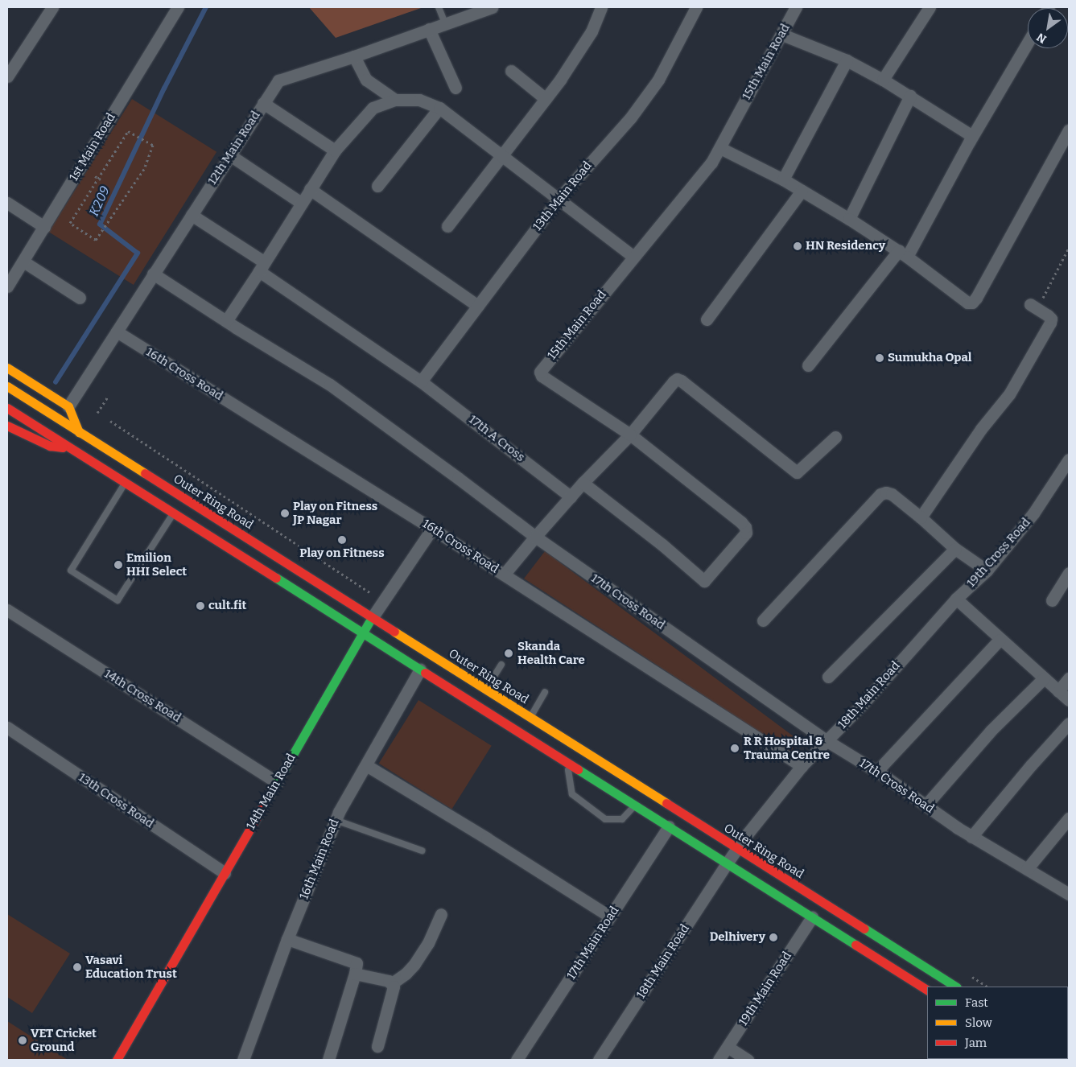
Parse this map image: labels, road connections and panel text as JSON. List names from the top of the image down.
{
  "streets": {
    "main road": ["Outer Ring Road", "14th Main Road"],
    "street": [
      "15th Main Road",
      "1st Main Road",
      "12th Main Road",
      "13th Main Road",
      "16th Cross Road",
      "17th A Cross",
      "19th Cross Road",
      "17th Cross Road",
      "18th Main Road",
      "14th Cross Road",
      "13th Cross Road",
      "16th Main Road",
      "17th Main Road",
      "19th Main Road"
    ]
  },
  "crossings": [
    ["12th Main Road", "16th Cross Road"],
    ["12th Main Road", "17th A Cross"],
    ["12th Main Road", "17th Cross Road"],
    ["13th Main Road", "17th A Cross"],
    ["16th Cross Road", "18th Main Road"],
    ["16th Cross Road", "14th Main Road"],
    ["Outer Ring Road", "18th Main Road"],
    ["Outer Ring Road", "14th Main Road"],
    ["19th Cross Road", "18th Main Road"],
    ["17th Cross Road", "18th Main Road"],
    ["14th Cross Road", "14th Main Road"],
    ["14th Main Road", "13th Cross Road"]
  ],
  "water": ["K209"],
  "places": [
    "HN Residency",
    "Sumukha Opal",
    "Play on Fitness JP Nagar",
    "Play on Fitness",
    "Emilion HHI Select",
    "cult.fit",
    "Skanda Health Care",
    "R R Hospital & Trauma Centre",
    "Delhivery",
    "Vasavi Education Trust",
    "VET Cricket Ground"
  ],
  "legend": ["Fast", "Slow", "Jam"],
  "north": "bottom left"
}
